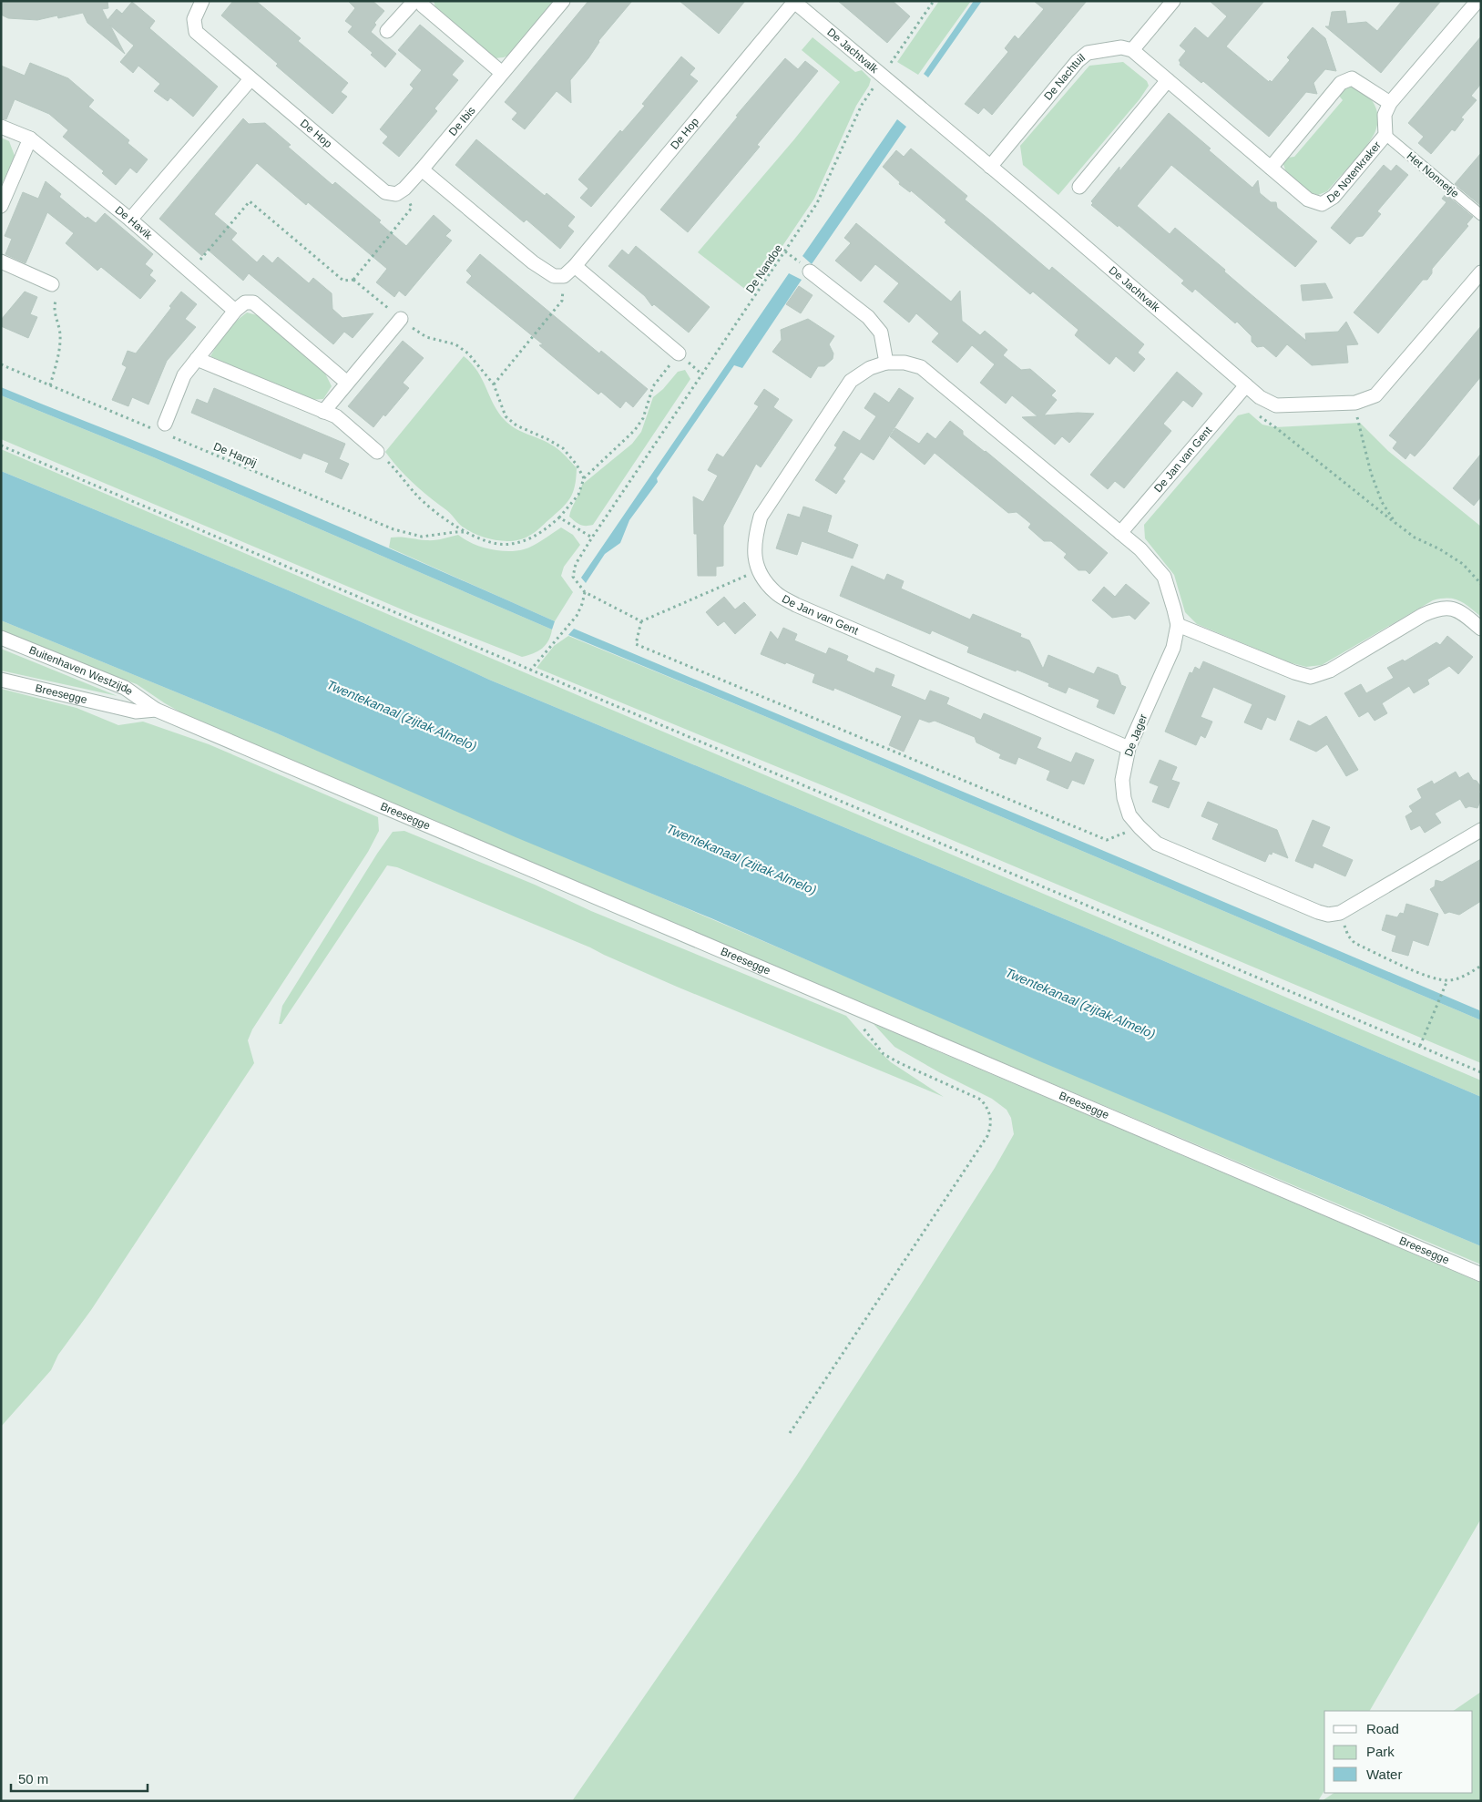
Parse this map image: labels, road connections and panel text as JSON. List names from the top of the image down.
{
  "streets": {
    "street": [
      "De Jachtvalk",
      "De Nachtuil",
      "De Ibis",
      "De Hop",
      "De Notenkraker",
      "De Havik",
      "De Jan van Gent",
      "Buitenhaven Westzijde",
      "Breesegge",
      "De Jager"
    ],
    "lane": ["Het Nonnetje"],
    "path": ["De Nandoe", "De Harpij"]
  },
  "crossings": [
    ["De Jachtvalk", "De Nachtuil"],
    ["De Jachtvalk", "De Hop"],
    ["De Jachtvalk", "De Nandoe"],
    ["De Jachtvalk", "De Jan van Gent"],
    ["De Nachtuil", "De Notenkraker"],
    ["De Notenkraker", "Het Nonnetje"],
    ["De Jan van Gent", "De Jager"],
    ["Buitenhaven Westzijde", "Breesegge"]
  ],
  "water": ["Twentekanaal (zijtak Almelo)"],
  "legend": ["Road", "Park", "Water"],
  "scale_bar": "50 m"
}
